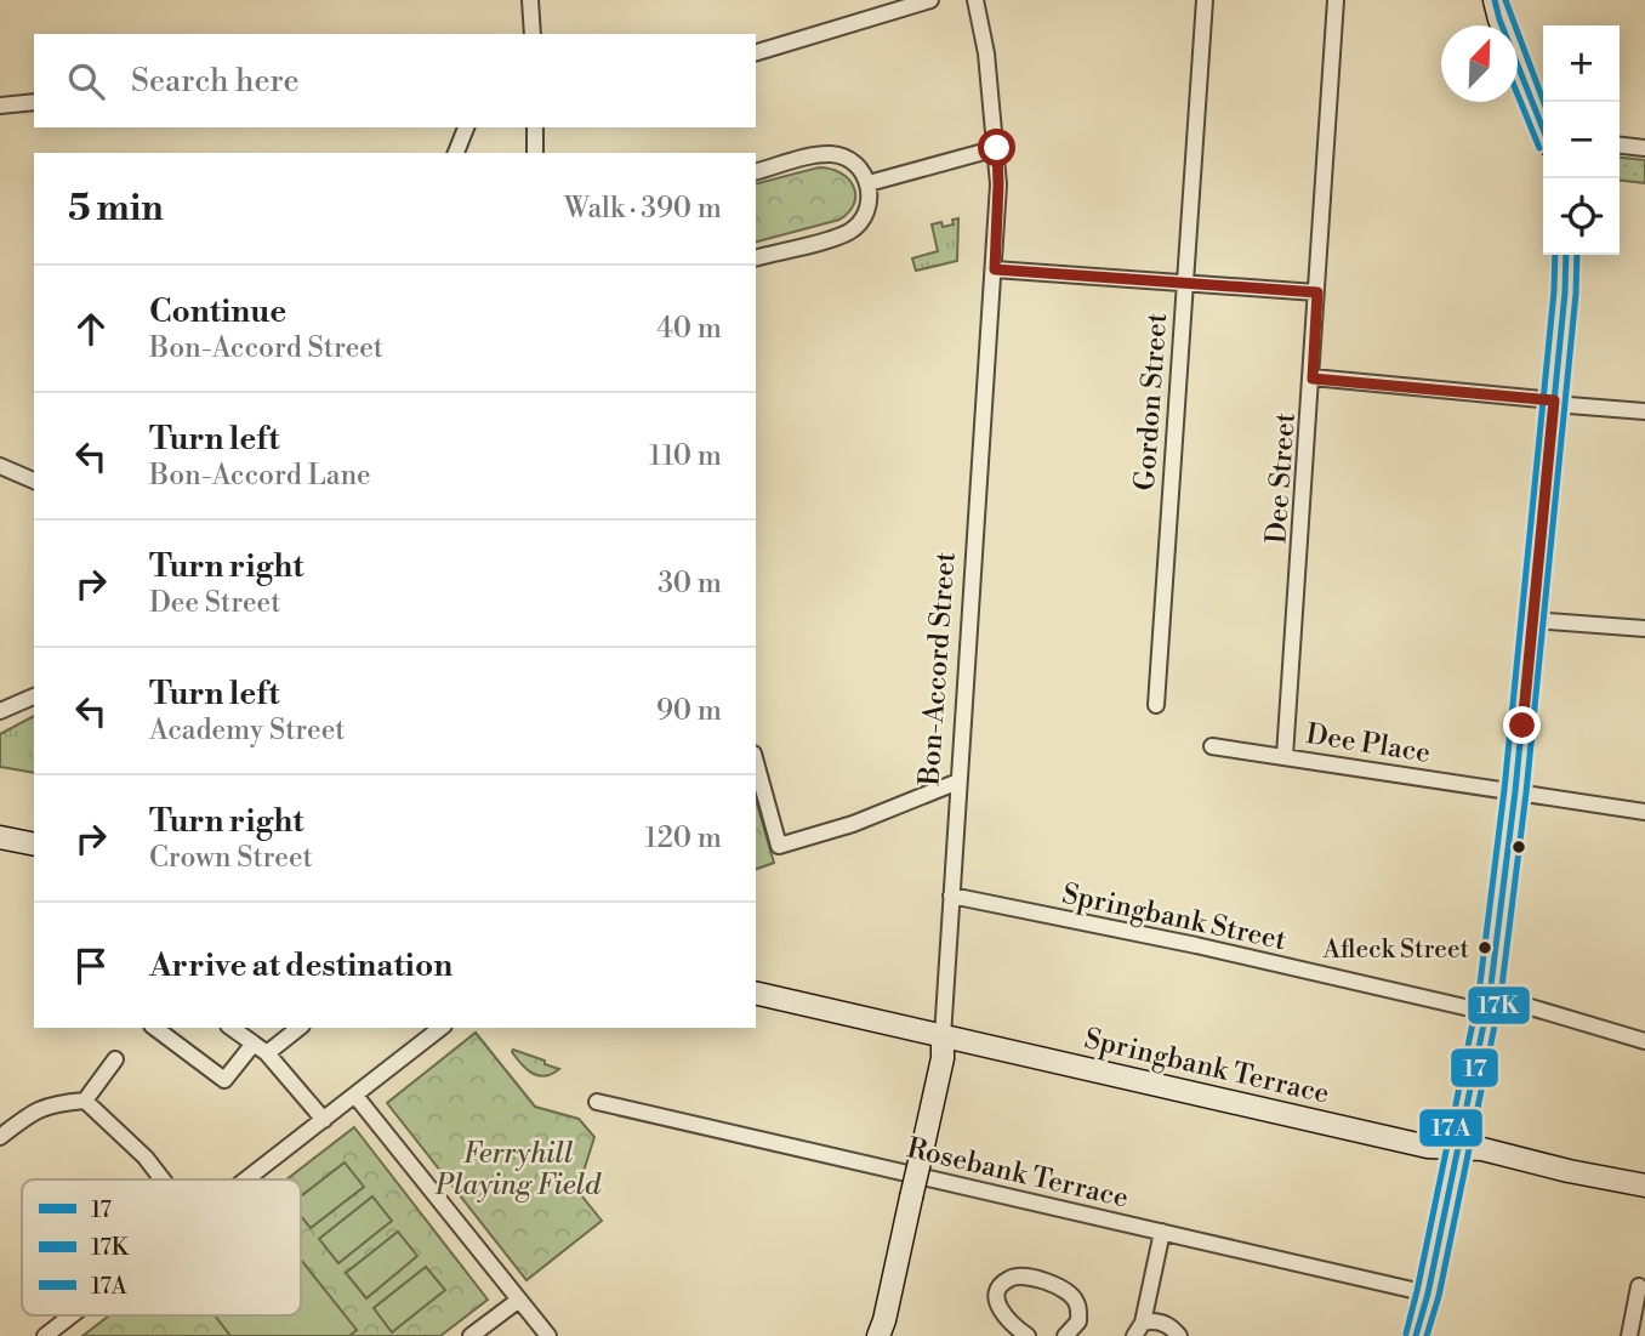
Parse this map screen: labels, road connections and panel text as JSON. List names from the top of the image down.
{
  "streets": {
    "street": [
      "Gordon Street",
      "Dee Street",
      "Bon-Accord Street",
      "Dee Place",
      "Springbank Street",
      "Springbank Terrace",
      "Rosebank Terrace"
    ]
  },
  "crossings": [
    ["Dee Street", "Dee Place"],
    ["Bon-Accord Street", "Springbank Street"],
    ["Bon-Accord Street", "Springbank Terrace"]
  ],
  "parks": ["Ferryhill Playing Field"],
  "places": ["Afleck Street"],
  "lines": ["transit line 17", "transit line 17A", "transit line 17K"],
  "legend": ["17", "17K", "17A"],
  "north": "top right",
  "page": {
    "map_buttons": ["+", "−"],
    "search": "Search here",
    "heading": ["5 min", "Walk · 390 m"],
    "list": [
      ["Continue", "Bon-Accord Street", "40 m"],
      ["Turn left", "Bon-Accord Lane", "110 m"],
      ["Turn right", "Dee Street", "30 m"],
      ["Turn left", "Academy Street", "90 m"],
      ["Turn right", "Crown Street", "120 m"],
      "Arrive at destination"
    ]
  }
}
